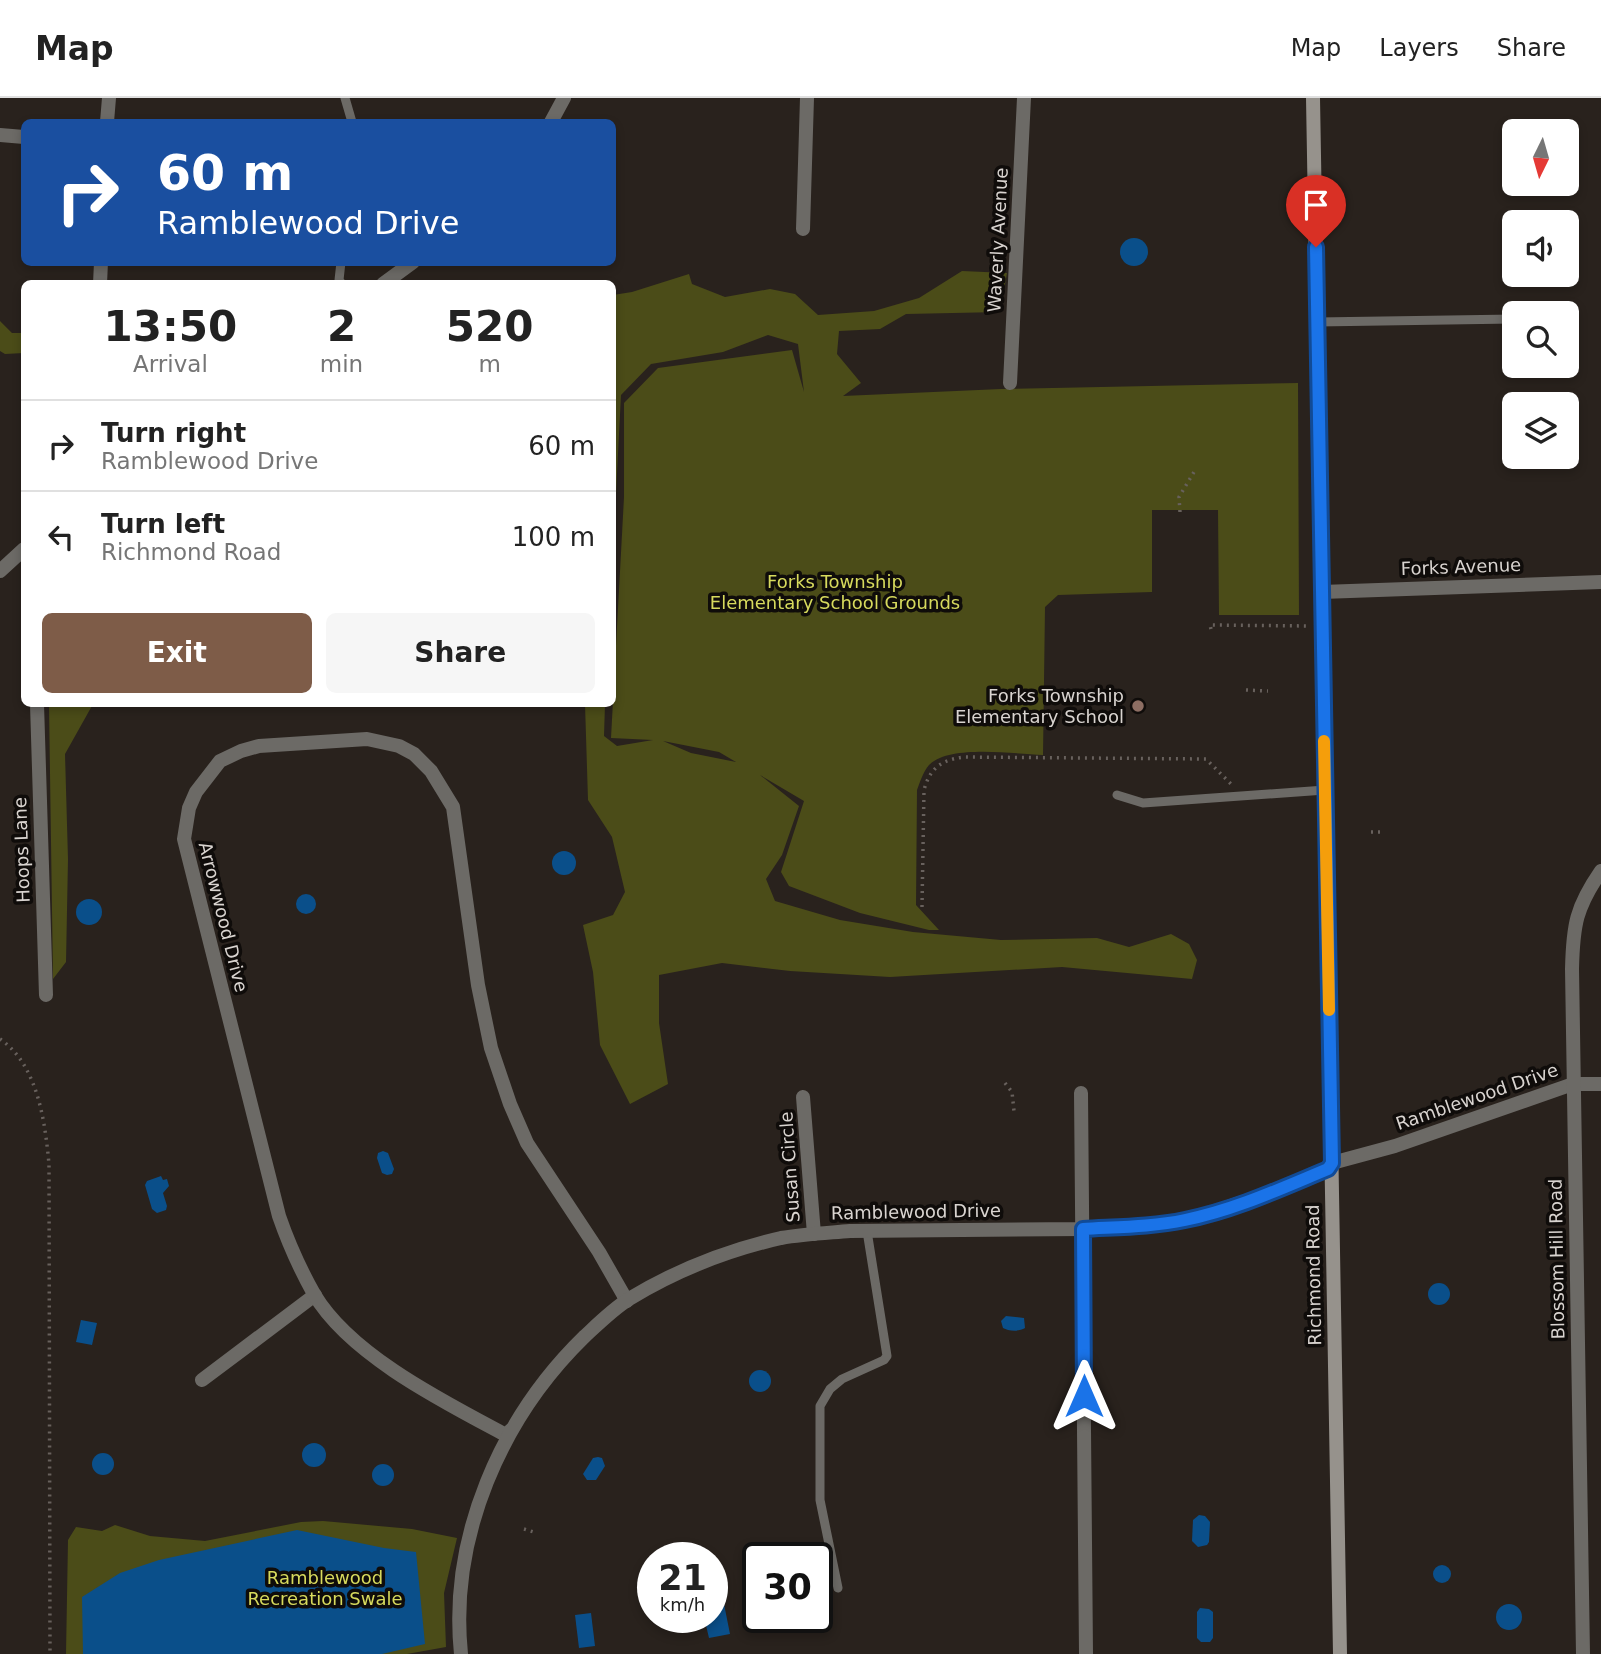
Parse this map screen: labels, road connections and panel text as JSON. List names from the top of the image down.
{
  "streets": {
    "street": [
      "Waverly Avenue",
      "Forks Avenue",
      "Hoops Lane",
      "Arrowwood Drive",
      "Ramblewood Drive",
      "Susan Circle",
      "Blossom Hill Road",
      "Richmond Road"
    ]
  },
  "crossings": [
    ["Forks Avenue", "Richmond Road"],
    ["Arrowwood Drive", "Ramblewood Drive"],
    ["Ramblewood Drive", "Susan Circle"],
    ["Ramblewood Drive", "Blossom Hill Road"],
    ["Ramblewood Drive", "Richmond Road"]
  ],
  "parks": ["Forks Township Elementary School Grounds", "Ramblewood Recreation Swale"],
  "places": ["Forks Township Elementary School"],
  "north": "bottom",
  "page": {
    "header": "Map",
    "nav": ["Map", "Layers", "Share"],
    "turn": ["60 m", "Ramblewood Drive"],
    "eta": [
      "13:50",
      "Arrival",
      "2",
      "min",
      "520",
      "m"
    ],
    "list": [
      {
        "name": "Turn right",
        "note": "Ramblewood Drive",
        "value": "60 m"
      },
      {
        "name": "Turn left",
        "note": "Richmond Road",
        "value": "100 m"
      }
    ],
    "buttons": ["Exit", "Share"],
    "speed": "21 km/h",
    "limit": "30"
  }
}
